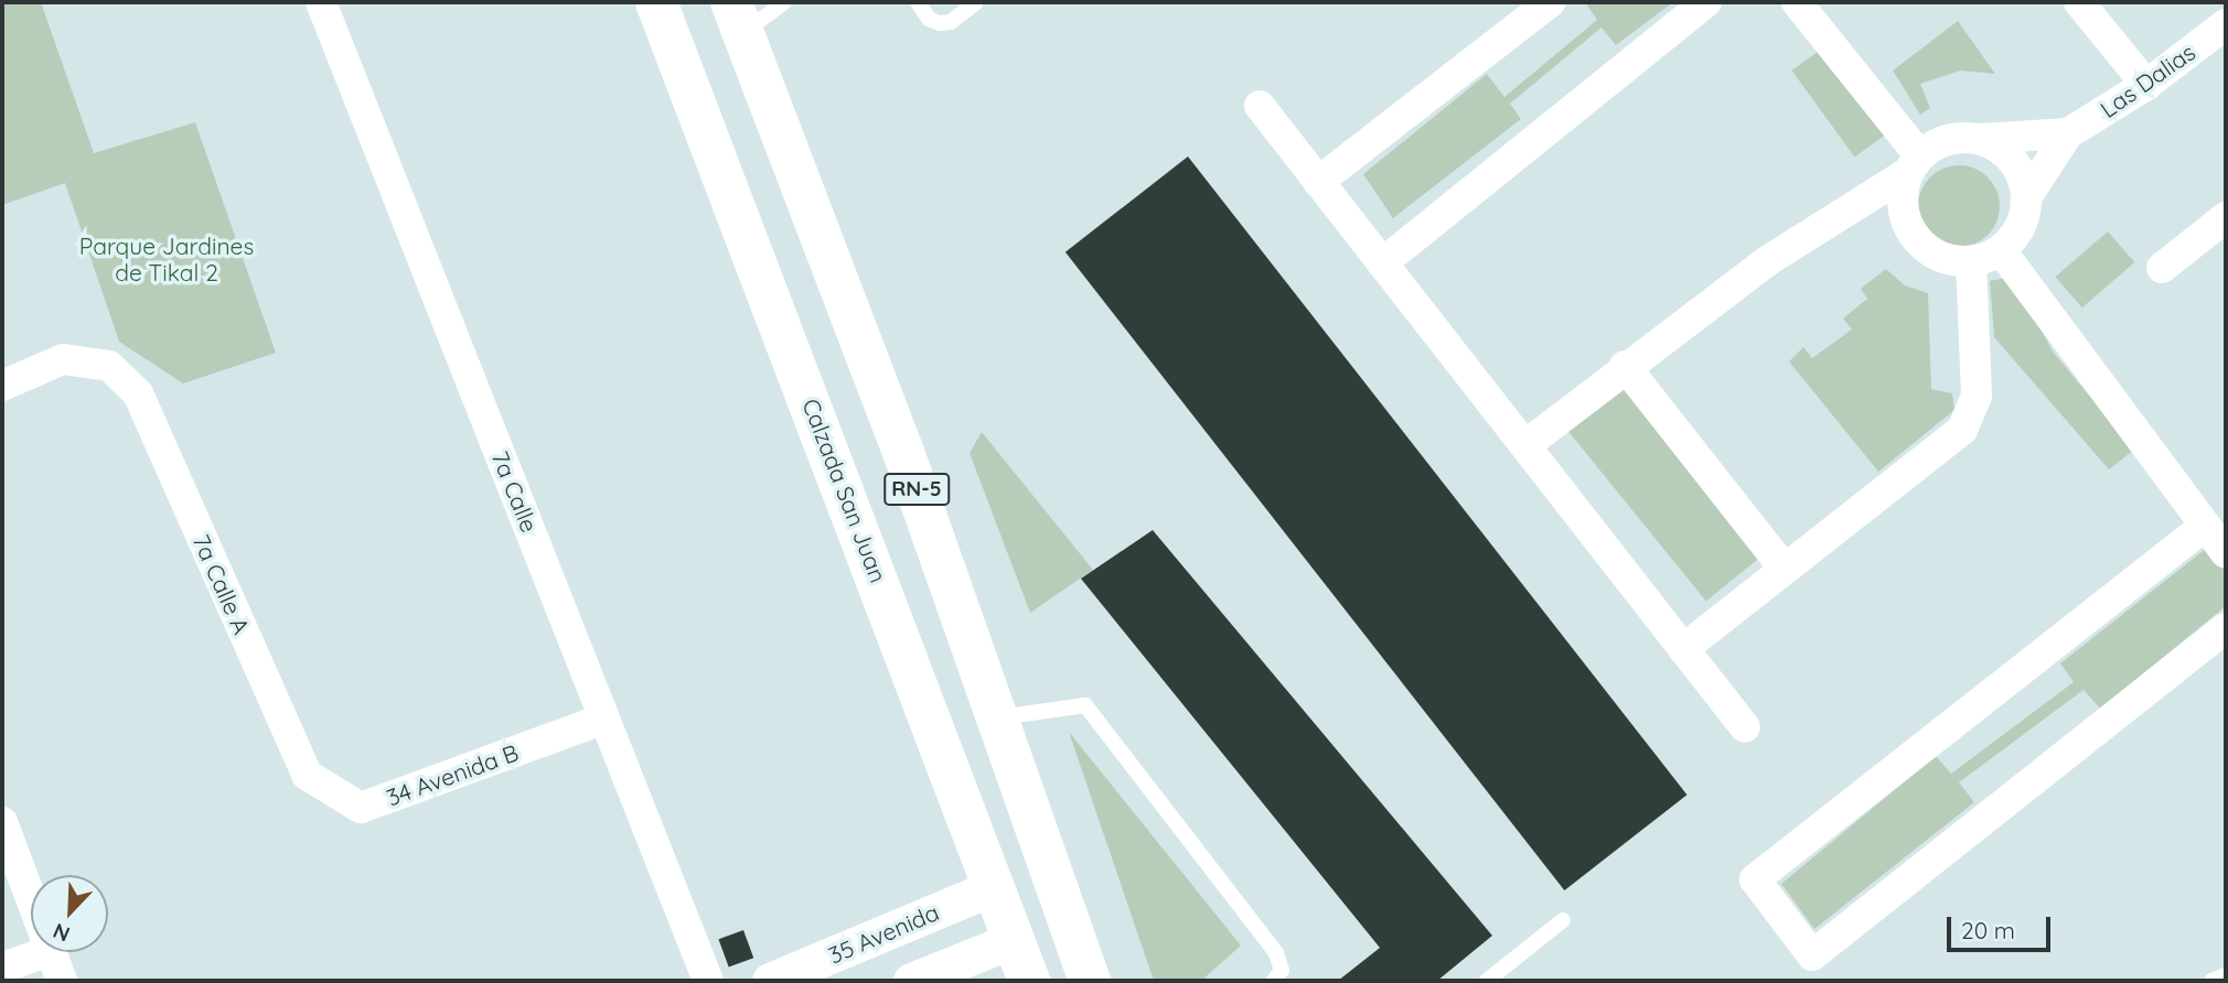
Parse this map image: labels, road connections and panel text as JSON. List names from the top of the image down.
{
  "streets": {
    "main road": ["RN-5", "Calzada San Juan"],
    "street": [
      "Las Dalias",
      "7a Calle",
      "7a Calle A",
      "34 Avenida B",
      "35 Avenida"
    ]
  },
  "crossings": [
    ["Calzada San Juan", "35 Avenida"],
    ["7a Calle", "34 Avenida B"],
    ["7a Calle A", "34 Avenida B"]
  ],
  "parks": ["Parque Jardines de Tikal 2"],
  "scale_bar": "20 m",
  "north": "bottom left"
}
